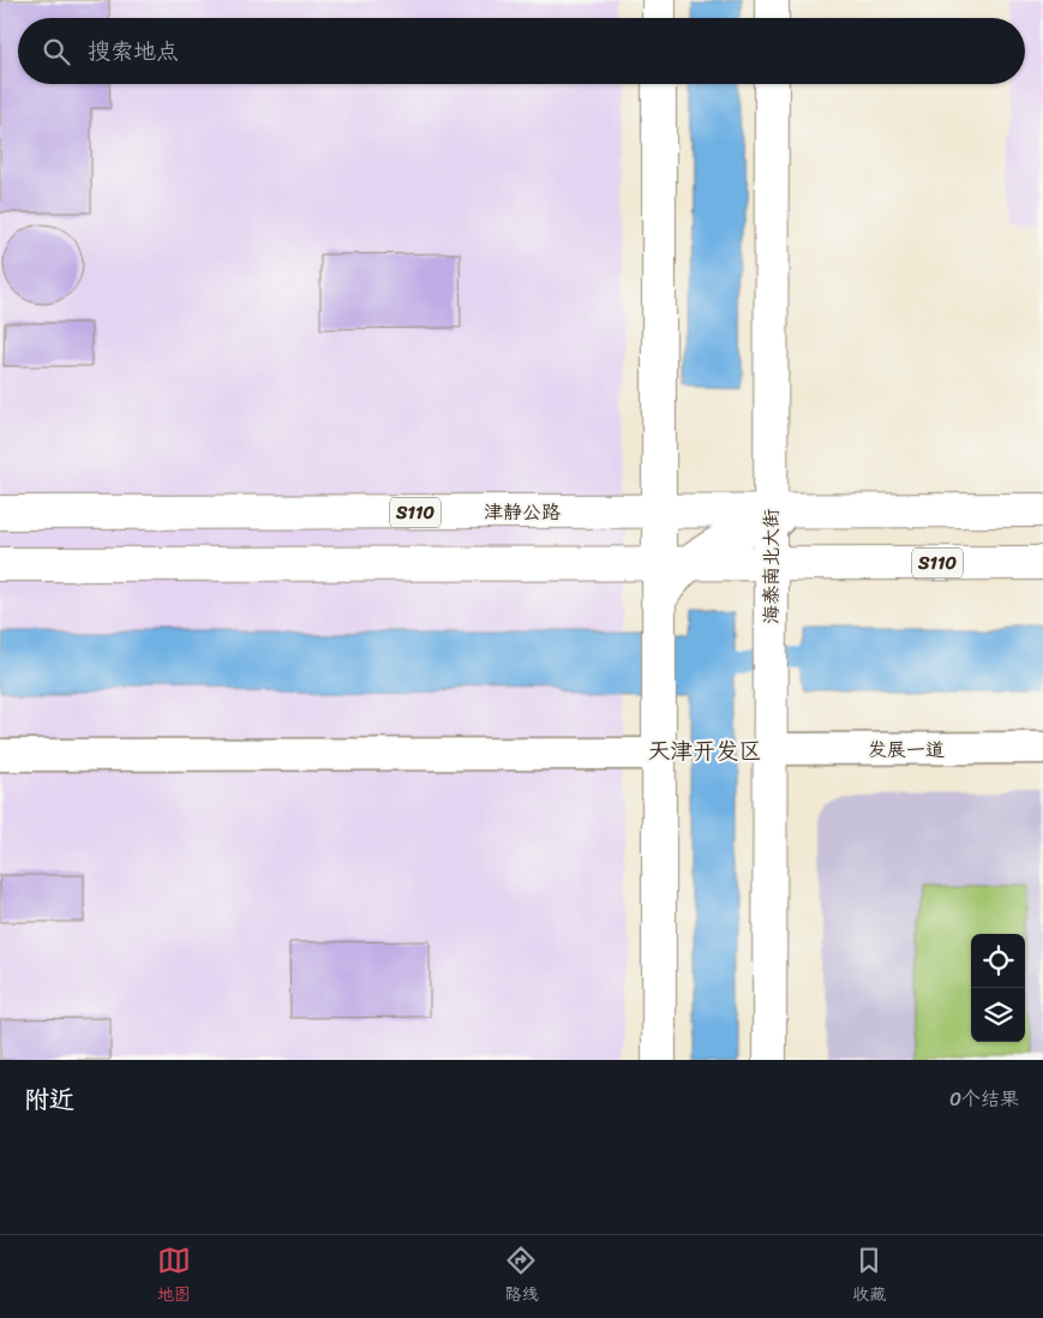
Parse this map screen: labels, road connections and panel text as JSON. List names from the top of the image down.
{
  "streets": {
    "main road": [
      "津静公路",
      "S110",
      "海泰南北大街",
      "发展一道"
    ]
  },
  "crossings": [
    ["津静公路", "海泰南北大街"],
    ["S110", "海泰南北大街"],
    ["海泰南北大街", "发展一道"]
  ],
  "districts": ["天津开发区"],
  "page": {
    "search": "搜索地点",
    "heading": ["附近", "0个结果"],
    "nav": ["地图", "路线", "收藏"]
  }
}
